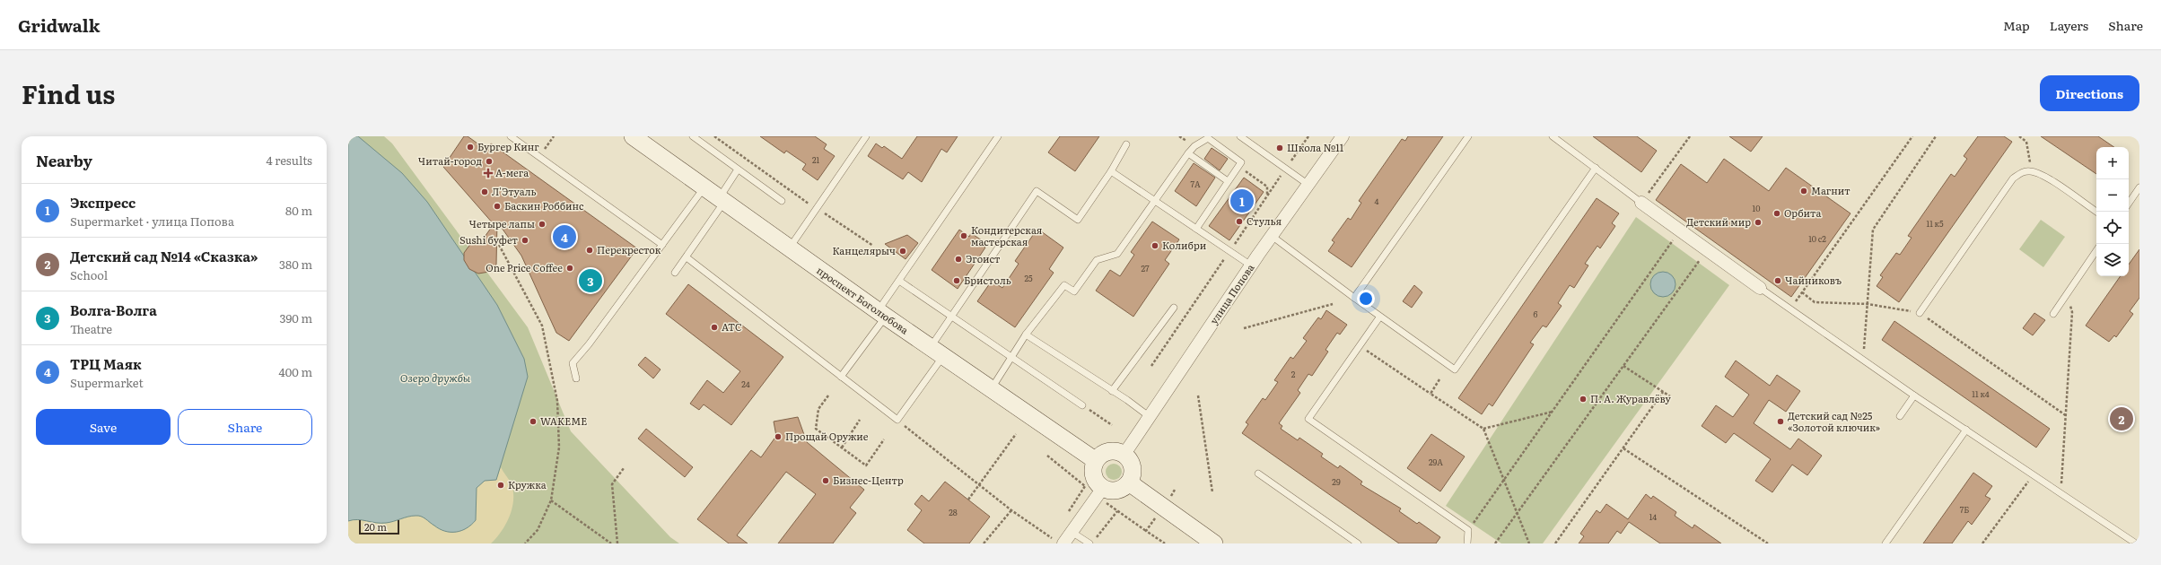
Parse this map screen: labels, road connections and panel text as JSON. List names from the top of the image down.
{
  "streets": {
    "main road": ["проспект Боголюбова"],
    "street": ["улица Попова"]
  },
  "crossings": [
    ["улица Попова", "проспект Боголюбова"]
  ],
  "water": ["Озеро дружбы"],
  "places": {
    "other": [
      "Бургер Кинг",
      "Школа №11",
      "Читай-город",
      "Магнит",
      "Л'Этуаль",
      "Баскин Роббинс",
      "Орбита",
      "Стулья",
      "Детский мир",
      "Четыре лапы",
      "Кондитерская мастерская",
      "Sushi буфет",
      "Колибри",
      "Перекресток",
      "Канцелярыч",
      "Эгоист",
      "One Price Coffee",
      "Бристоль",
      "Чайниковъ",
      "АТС",
      "П. А. Журавлёву",
      "WAKEME",
      "Детский сад №25 «Золотой ключик»",
      "Прощай Оружие",
      "Бизнес-Центр",
      "Кружка"
    ],
    "health": ["А-мега"]
  },
  "house_numbers": [
    "21",
    "7А",
    "4",
    "10",
    "11 к5",
    "10 с2",
    "27",
    "25",
    "6",
    "2",
    "24",
    "11 к4",
    "29А",
    "29",
    "7Б",
    "28",
    "14"
  ],
  "scale_bar": "20 m",
  "page": {
    "header": "Gridwalk",
    "nav": ["Map", "Layers", "Share"],
    "title": "Find us",
    "buttons": [
      "Directions",
      ["Save", "Share"]
    ],
    "heading": ["Nearby", "4 results"],
    "map_buttons": ["+", "−"],
    "list": [
      {
        "mark": "1",
        "name": "Экспресс",
        "note": "Supermarket · улица Попова",
        "value": "80 m"
      },
      {
        "mark": "2",
        "name": "Детский сад №14 «Сказка»",
        "note": "School",
        "value": "380 m"
      },
      {
        "mark": "3",
        "name": "Волга-Волга",
        "note": "Theatre",
        "value": "390 m"
      },
      {
        "mark": "4",
        "name": "ТРЦ Маяк",
        "note": "Supermarket",
        "value": "400 m"
      }
    ],
    "pins": [
      "1",
      "4",
      "3",
      "2"
    ],
    "scale": "20 m"
  }
}
